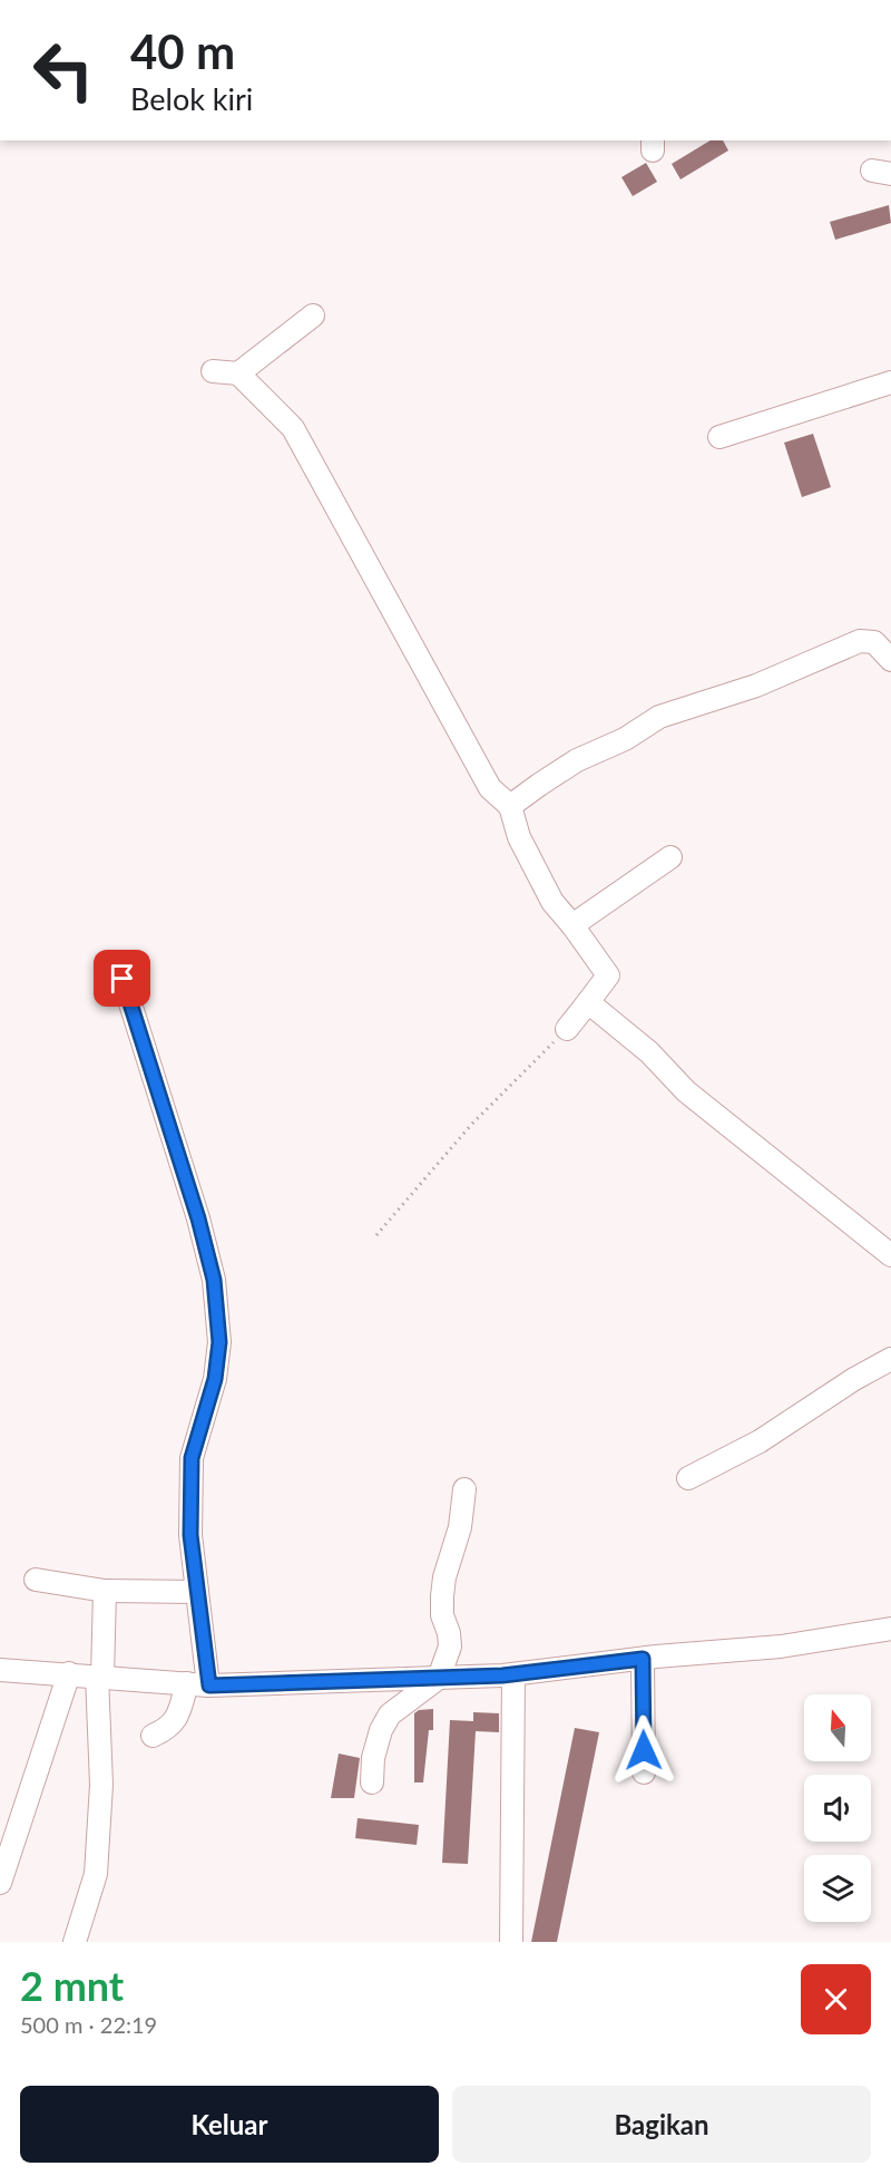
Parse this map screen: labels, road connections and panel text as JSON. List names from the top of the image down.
{
  "north": "top",
  "page": {
    "turn": ["40 m", "Belok kiri"],
    "heading": ["2 mnt", "500 m · 22:19"],
    "buttons": ["Keluar", "Bagikan"]
  }
}
